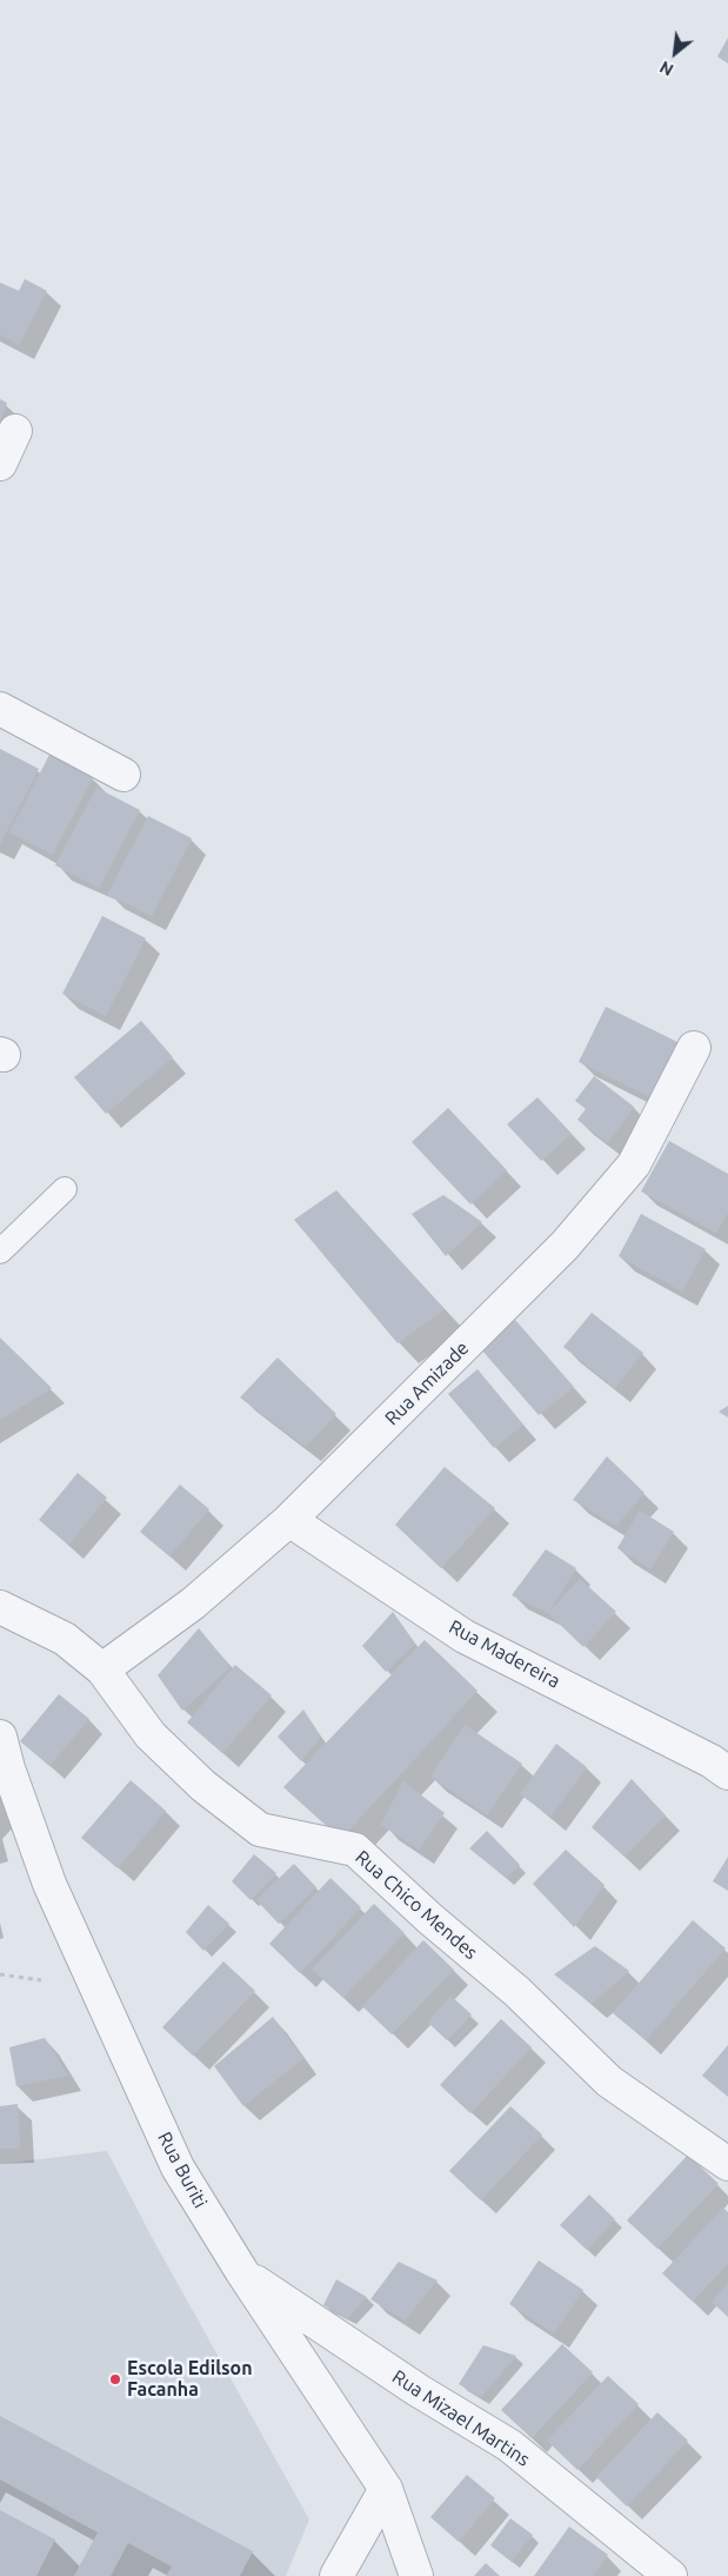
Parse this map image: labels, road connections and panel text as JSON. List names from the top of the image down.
{
  "streets": {
    "street": [
      "Rua Amizade",
      "Rua Madereira",
      "Rua Chico Mendes",
      "Rua Buriti",
      "Rua Mizael Martins"
    ]
  },
  "crossings": [
    ["Rua Amizade", "Rua Madereira"],
    ["Rua Amizade", "Rua Chico Mendes"],
    ["Rua Buriti", "Rua Mizael Martins"]
  ],
  "places": ["Escola Edilson Facanha"],
  "north": "bottom left"
}
